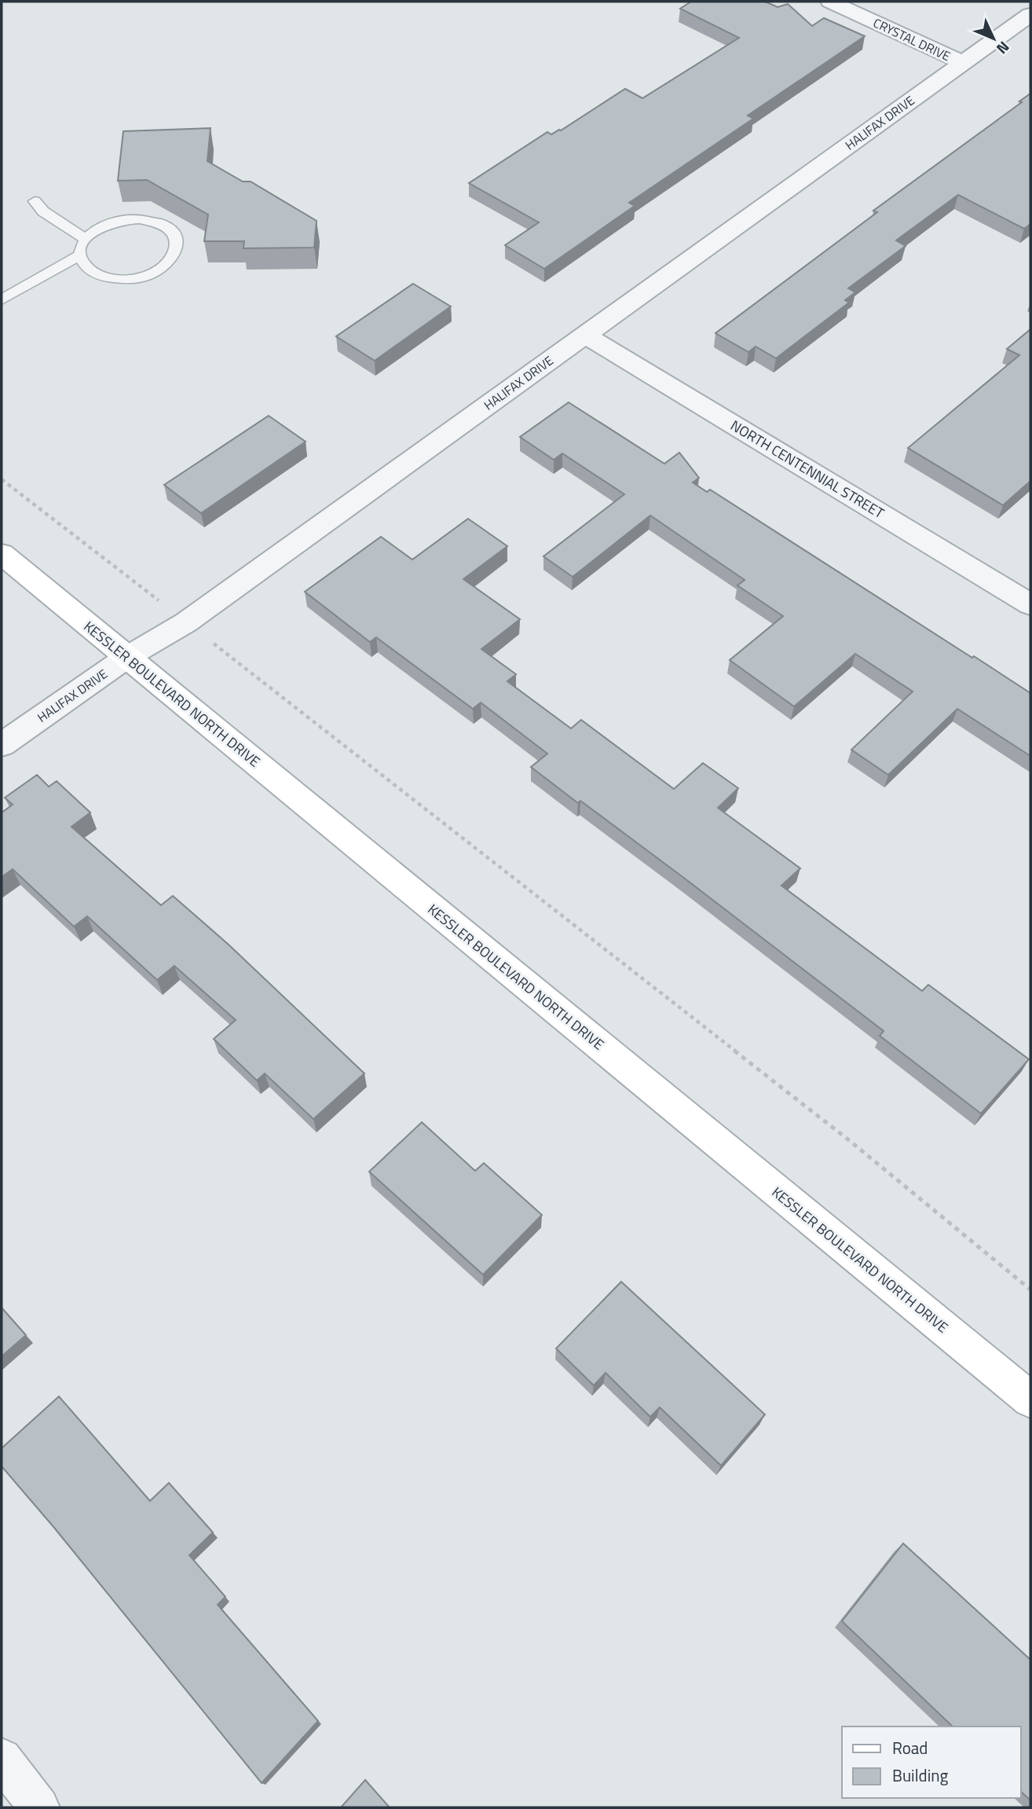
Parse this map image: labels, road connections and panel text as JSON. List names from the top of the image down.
{
  "streets": {
    "main road": ["KESSLER BOULEVARD NORTH DRIVE"],
    "street": ["CRYSTAL DRIVE", "HALIFAX DRIVE", "NORTH CENTENNIAL STREET"]
  },
  "crossings": [
    ["CRYSTAL DRIVE", "HALIFAX DRIVE"],
    ["HALIFAX DRIVE", "NORTH CENTENNIAL STREET"],
    ["HALIFAX DRIVE", "KESSLER BOULEVARD NORTH DRIVE"]
  ],
  "legend": ["Road", "Building"],
  "north": "bottom right"
}
